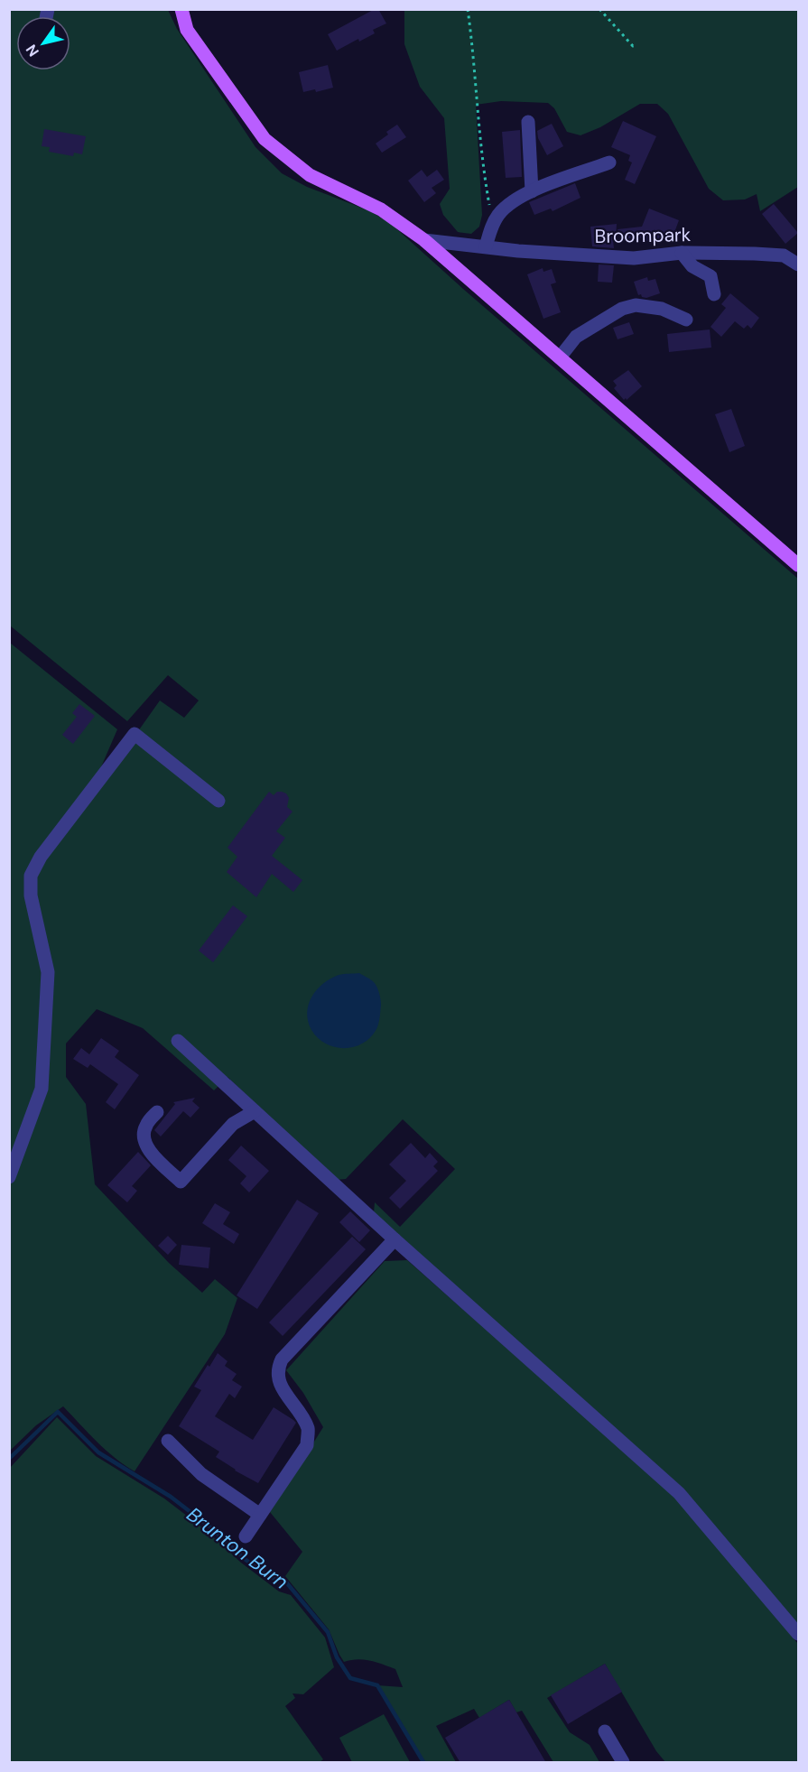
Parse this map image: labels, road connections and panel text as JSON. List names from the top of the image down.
{
  "streets": {
    "street": ["Broompark"]
  },
  "water": ["Brunton Burn"],
  "north": "bottom left"
}
